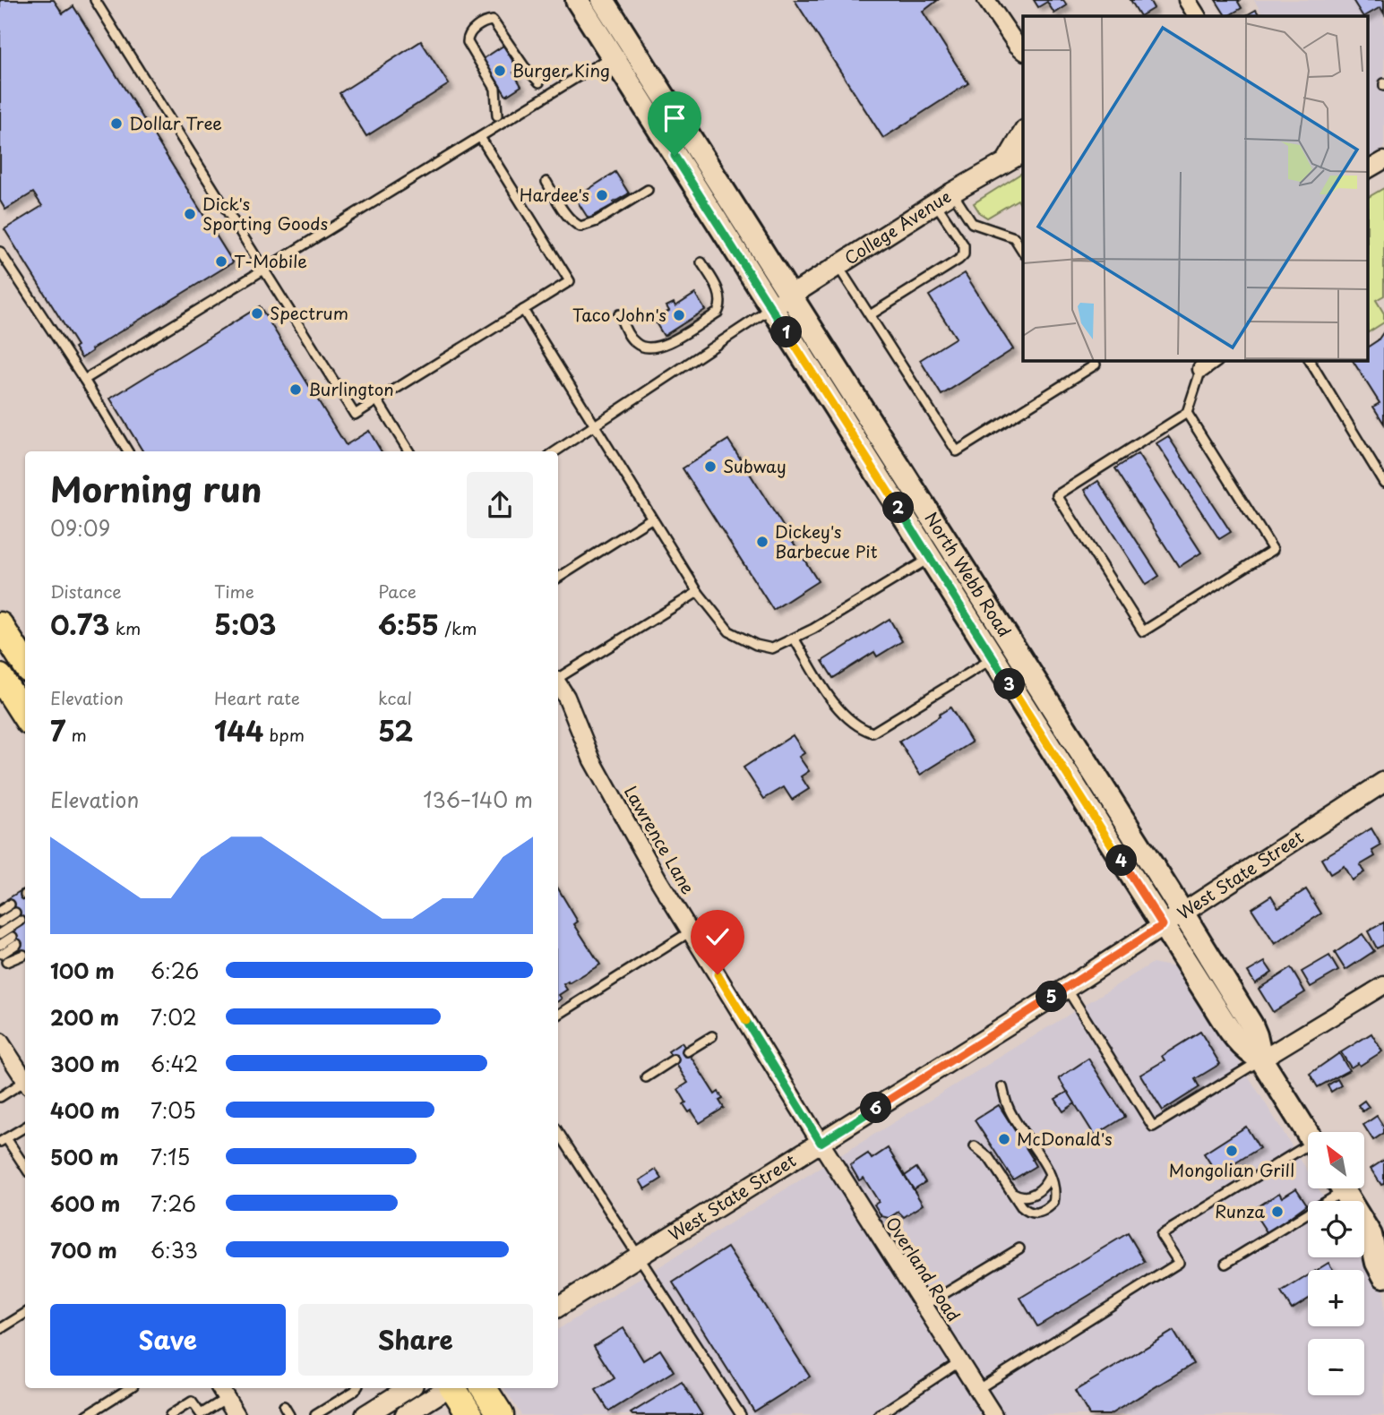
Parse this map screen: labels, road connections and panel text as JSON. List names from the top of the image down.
{
  "streets": {
    "main road": ["North Webb Road"],
    "street": [
      "College Avenue",
      "Lawrence Lane",
      "West State Street",
      "Overland Road"
    ]
  },
  "crossings": [
    ["College Avenue", "North Webb Road"],
    ["North Webb Road", "West State Street"],
    ["Lawrence Lane", "West State Street"],
    ["Lawrence Lane", "Overland Road"],
    ["West State Street", "Overland Road"]
  ],
  "places": [
    "Burger King",
    "Dollar Tree",
    "Hardee's",
    "Dick's Sporting Goods",
    "T-Mobile",
    "Spectrum",
    "Taco John's",
    "Burlington",
    "Subway",
    "Dickey's Barbecue Pit",
    "McDonald's",
    "Mongolian Grill",
    "Runza"
  ],
  "north": "top left",
  "page": {
    "pins": [
      "1",
      "2",
      "3",
      "4",
      "5",
      "6"
    ],
    "heading": ["Morning run", "09:09"],
    "stats": [
      ["Distance", "0.73 km"],
      ["Time", "5:03"],
      ["Pace", "6:55 /km"],
      ["Elevation", "7 m"],
      ["Heart rate", "144 bpm"],
      ["kcal", "52"]
    ],
    "chart": ["Elevation", "136–140 m"],
    "list": [
      {
        "name": "100 m",
        "note": "6:26"
      },
      {
        "name": "200 m",
        "note": "7:02"
      },
      {
        "name": "300 m",
        "note": "6:42"
      },
      {
        "name": "400 m",
        "note": "7:05"
      },
      {
        "name": "500 m",
        "note": "7:15"
      },
      {
        "name": "600 m",
        "note": "7:26"
      },
      {
        "name": "700 m",
        "note": "6:33"
      }
    ],
    "map_buttons": ["+", "−"],
    "buttons": ["Save", "Share"]
  }
}
